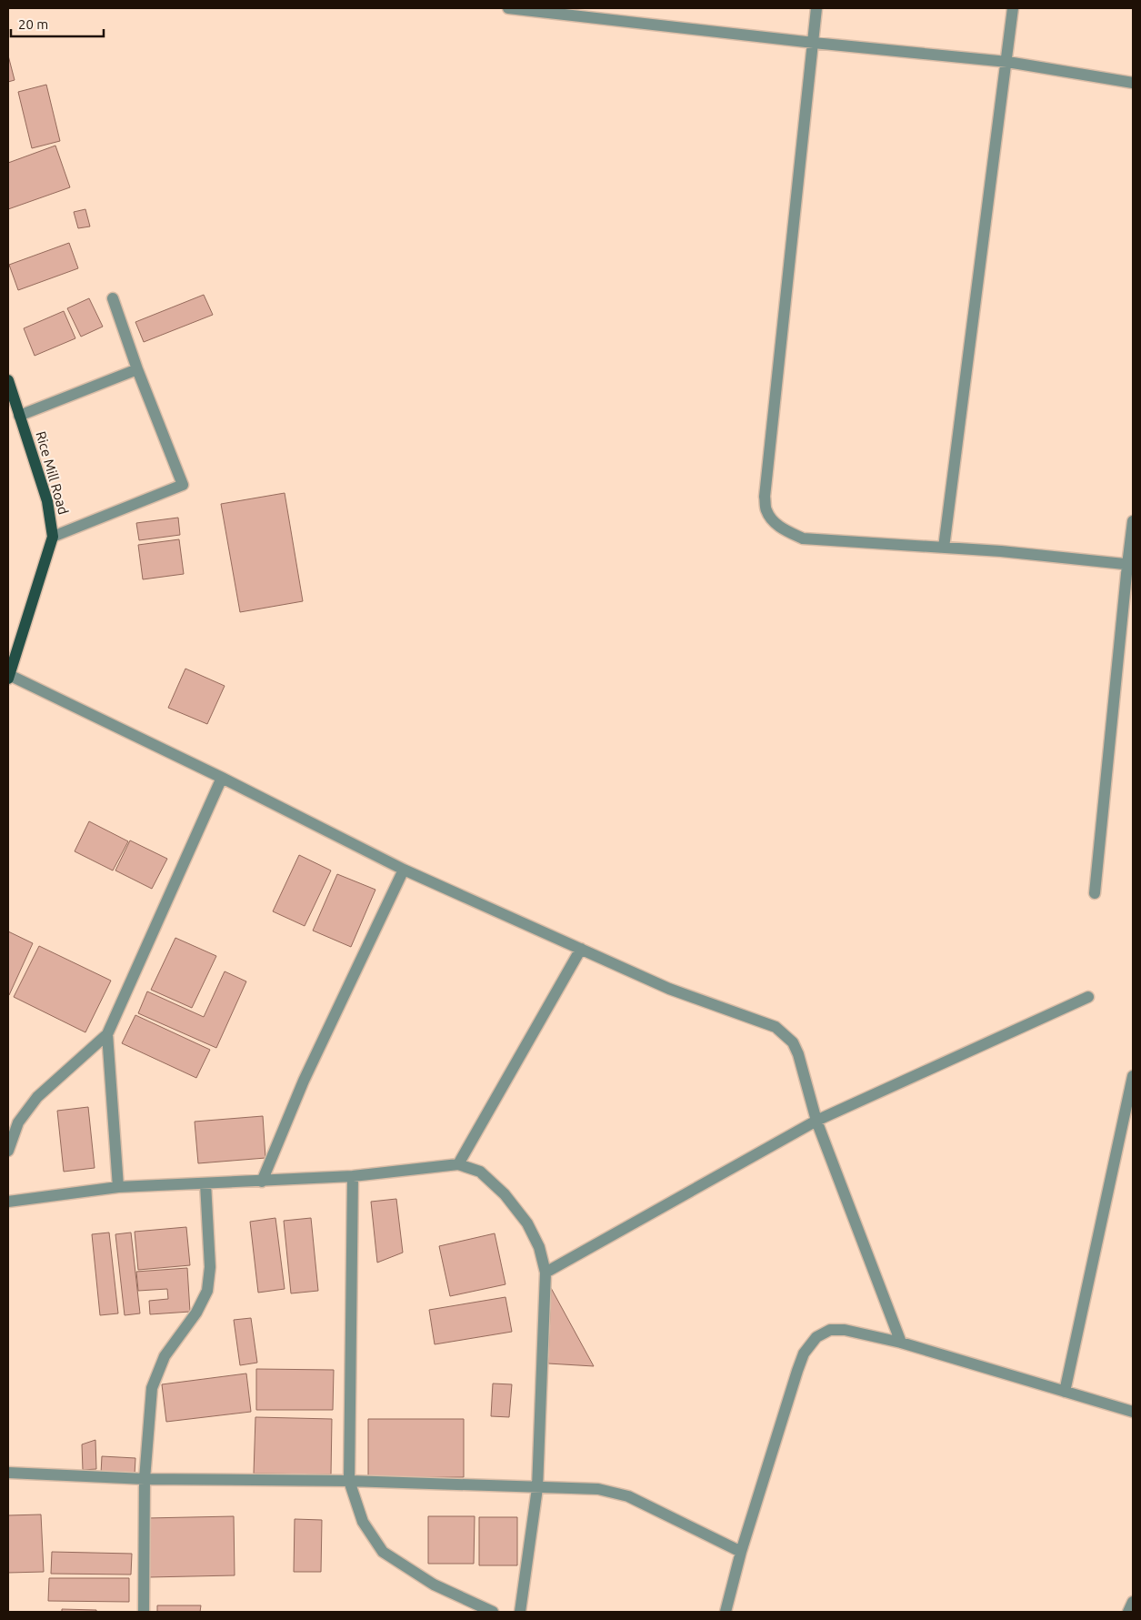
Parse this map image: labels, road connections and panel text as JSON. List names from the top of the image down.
{
  "streets": {
    "main road": ["Rice Mill Road"]
  },
  "scale_bar": "20 m"
}
